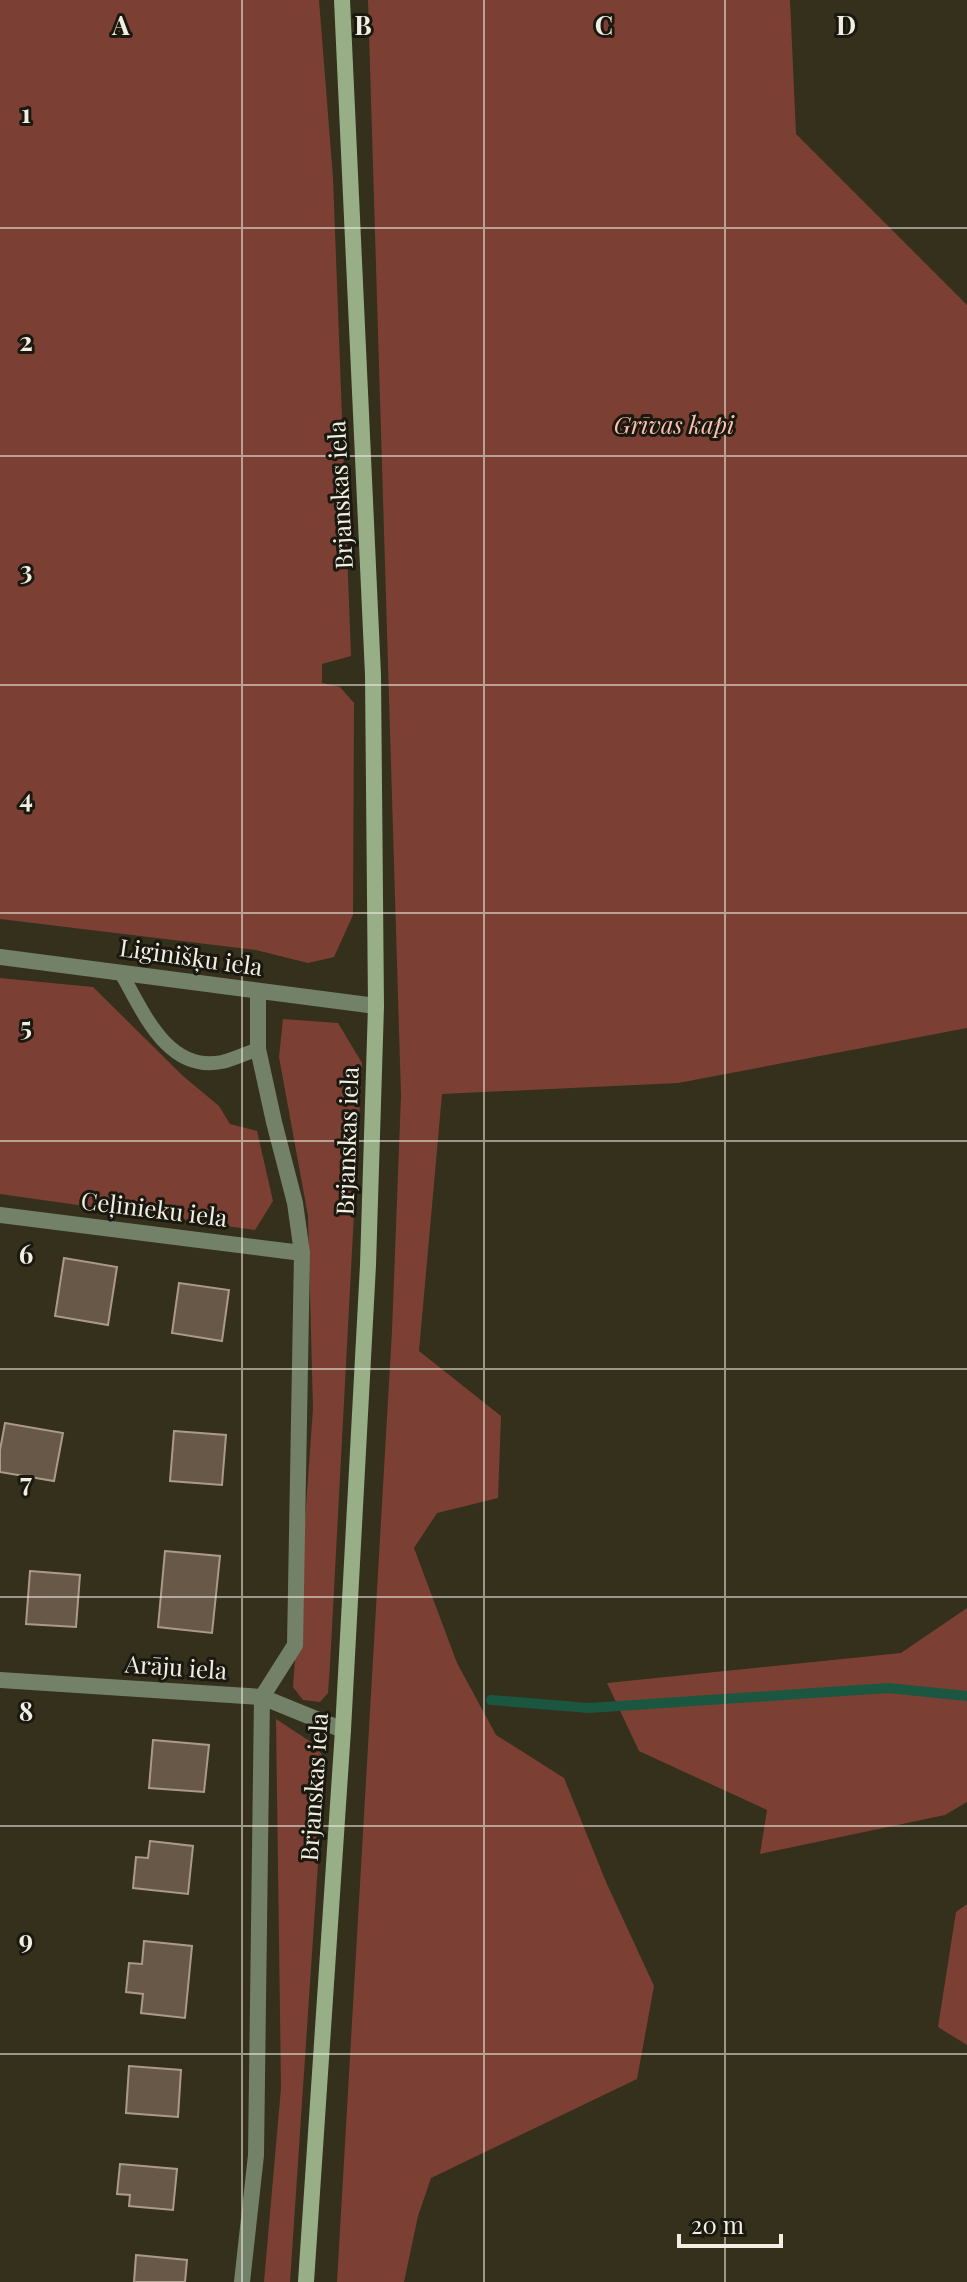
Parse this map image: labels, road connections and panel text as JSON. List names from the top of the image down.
{
  "streets": {
    "main road": ["Brjanskas iela"],
    "street": ["Liginišķu iela", "Ceļinieku iela", "Arāju iela"]
  },
  "crossings": [
    ["Brjanskas iela", "Liginišķu iela"],
    ["Brjanskas iela", "Arāju iela"]
  ],
  "parks": ["Grīvas kapi"],
  "scale_bar": "20 m",
  "grid": {
    "columns": [
      "A",
      "B",
      "C",
      "D"
    ],
    "rows": [
      "1",
      "2",
      "3",
      "4",
      "5",
      "6",
      "7",
      "8",
      "9"
    ]
  }
}
